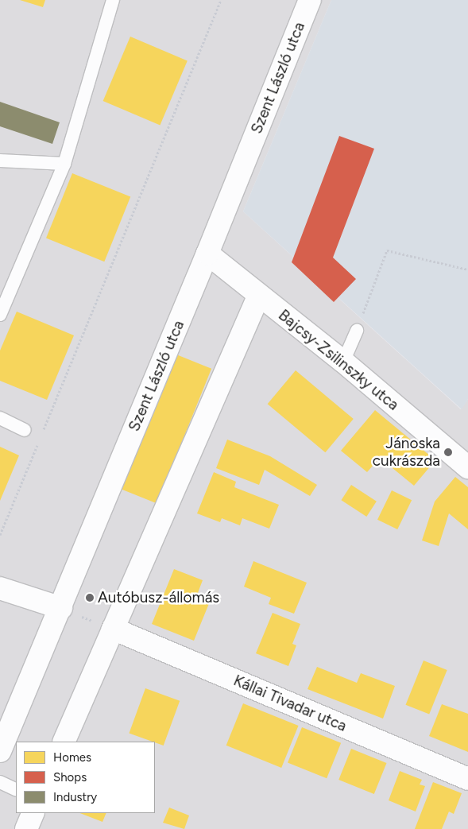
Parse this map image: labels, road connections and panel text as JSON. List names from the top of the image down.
{
  "streets": {
    "street": ["Szent László utca", "Bajcsy-Zsilinszky utca", "Kállai Tivadar utca"]
  },
  "crossings": [
    ["Szent László utca", "Bajcsy-Zsilinszky utca"]
  ],
  "places": ["Jánoska cukrászda", "Autóbusz-állomás"],
  "legend": ["Homes", "Shops", "Industry"]
}
